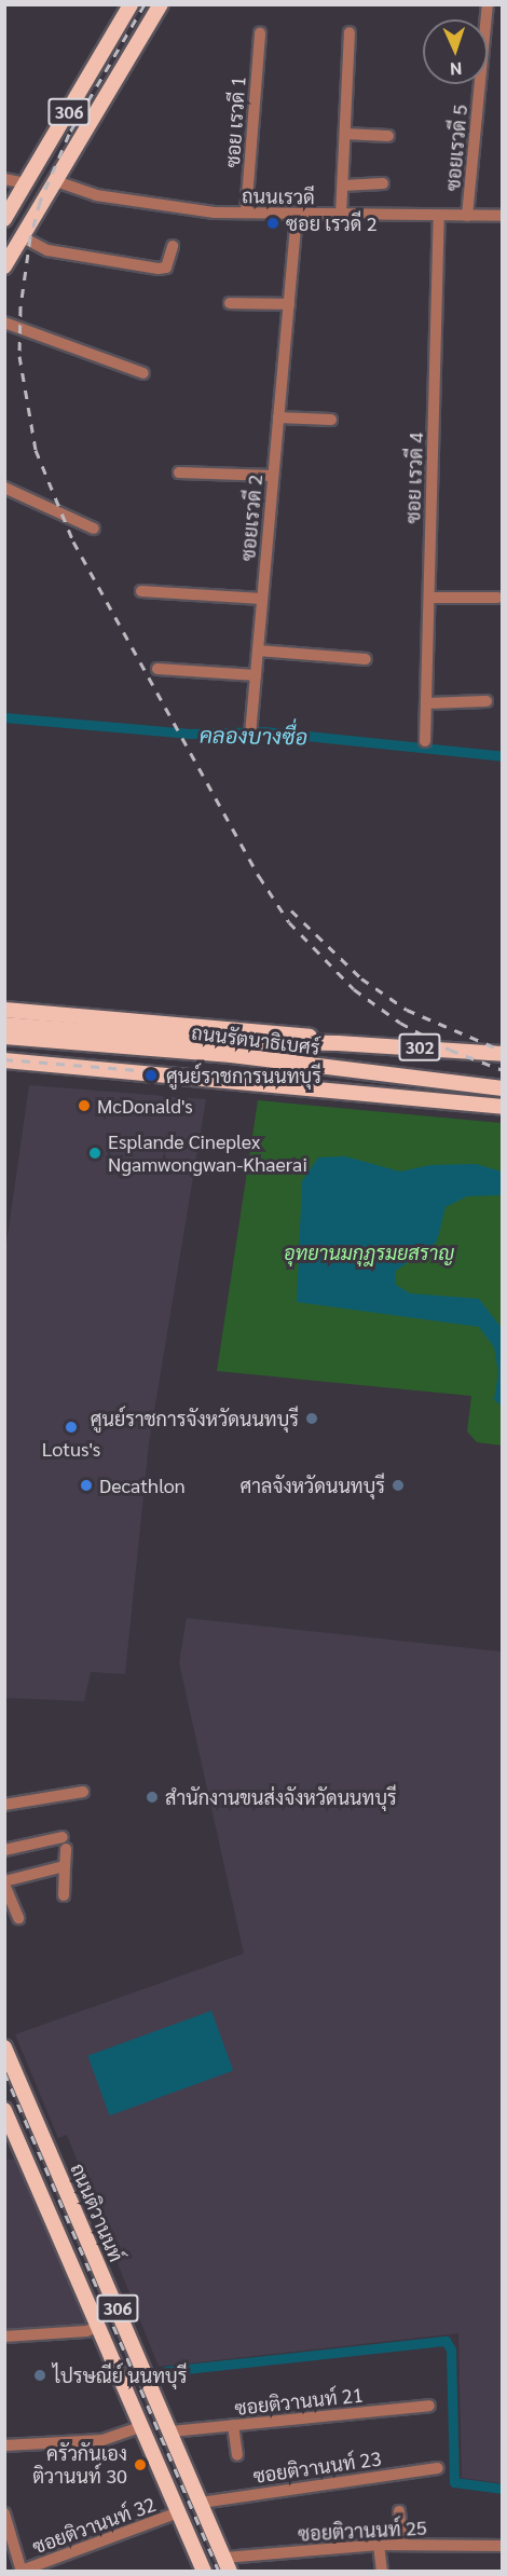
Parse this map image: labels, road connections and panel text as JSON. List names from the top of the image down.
{
  "streets": {
    "main road": [
      "306",
      "ถนนรัตนาธิเบศร์",
      "302",
      "ถนนติวานนท์"
    ],
    "street": [
      "ซอย เรวดี 1",
      "ซอยเรวดี 5",
      "ถนนเรวดี",
      "ซอย เรวดี 4",
      "ซอยเรวดี 2",
      "ซอยติวานนท์ 21",
      "ซอยติวานนท์ 23",
      "ซอยติวานนท์ 32",
      "ซอยติวานนท์ 25"
    ]
  },
  "crossings": [
    ["306", "ถนนเรวดี"],
    ["306", "ซอยติวานนท์ 32"],
    ["ซอย เรวดี 1", "ถนนเรวดี"],
    ["ซอยเรวดี 5", "ถนนเรวดี"],
    ["ถนนเรวดี", "ซอย เรวดี 4"],
    ["ถนนเรวดี", "ซอยเรวดี 2"],
    ["ถนนติวานนท์", "ซอยติวานนท์ 21"],
    ["ถนนติวานนท์", "ซอยติวานนท์ 23"],
    ["ถนนติวานนท์", "ซอยติวานนท์ 25"]
  ],
  "water": ["คลองบางซื่อ"],
  "parks": ["อุทยานมกุฎรมยสราญ"],
  "places": [
    "ซอย เรวดี 2",
    "ศูนย์ราชการนนทบุรี",
    "McDonald's",
    "Esplande Cineplex Ngamwongwan-Khaerai",
    "ศูนย์ราชการจังหวัดนนทบุรี",
    "Lotus's",
    "Decathlon",
    "ศาลจังหวัดนนทบุรี",
    "สำนักงานขนส่งจังหวัดนนทบุรี",
    "ไปรษณีย์ นนทบุรี",
    "ครัวกันเอง ติวานนท์ 30"
  ],
  "north": "bottom"
}
